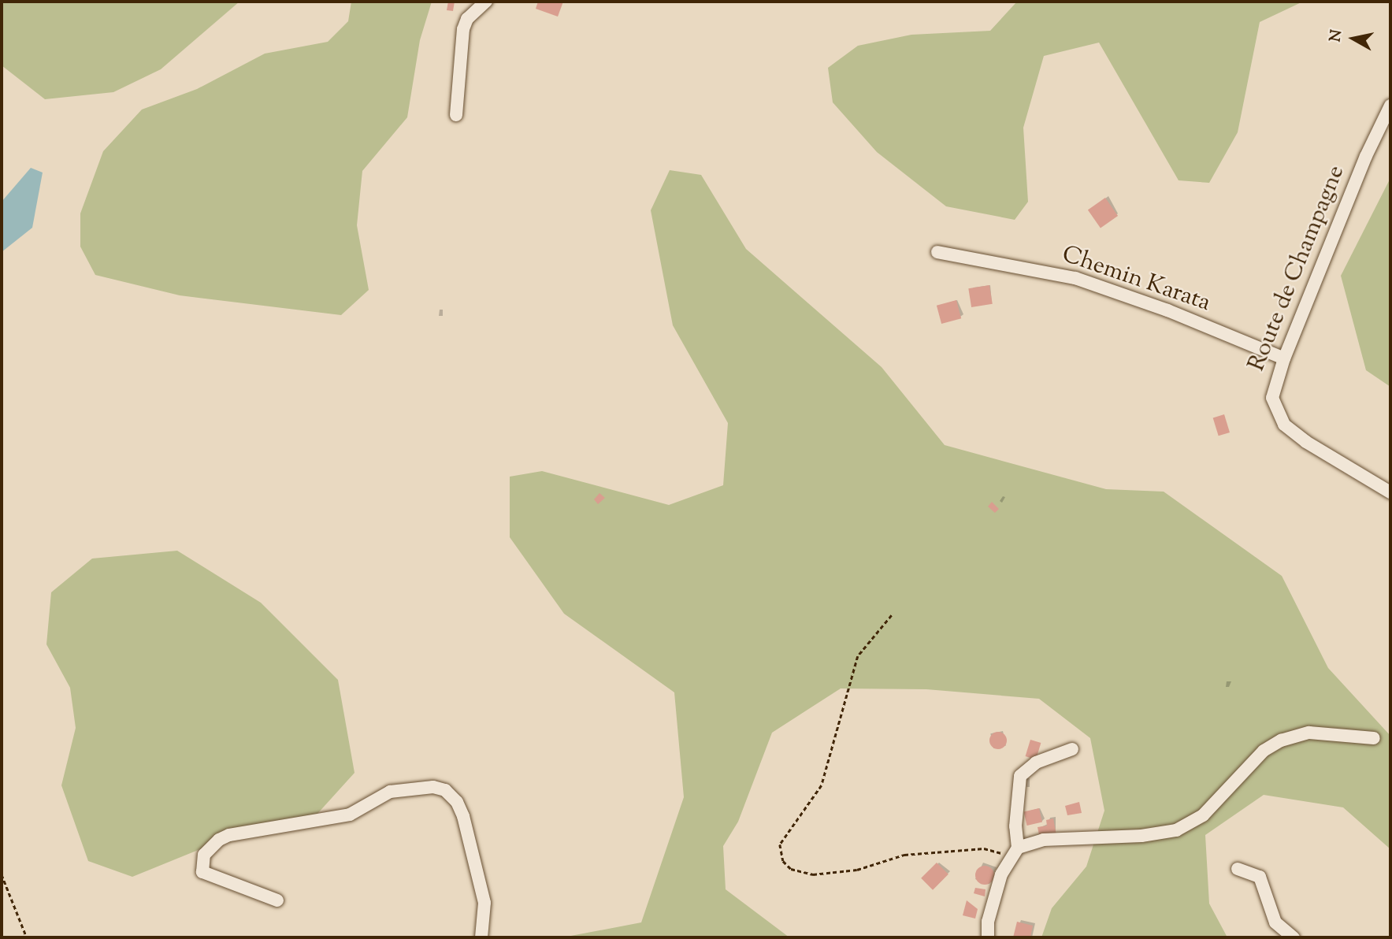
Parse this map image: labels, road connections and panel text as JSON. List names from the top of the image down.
{
  "streets": {
    "street": ["Route de Champagne", "Chemin Karata"]
  },
  "crossings": [
    ["Route de Champagne", "Chemin Karata"]
  ],
  "north": "left"
}
